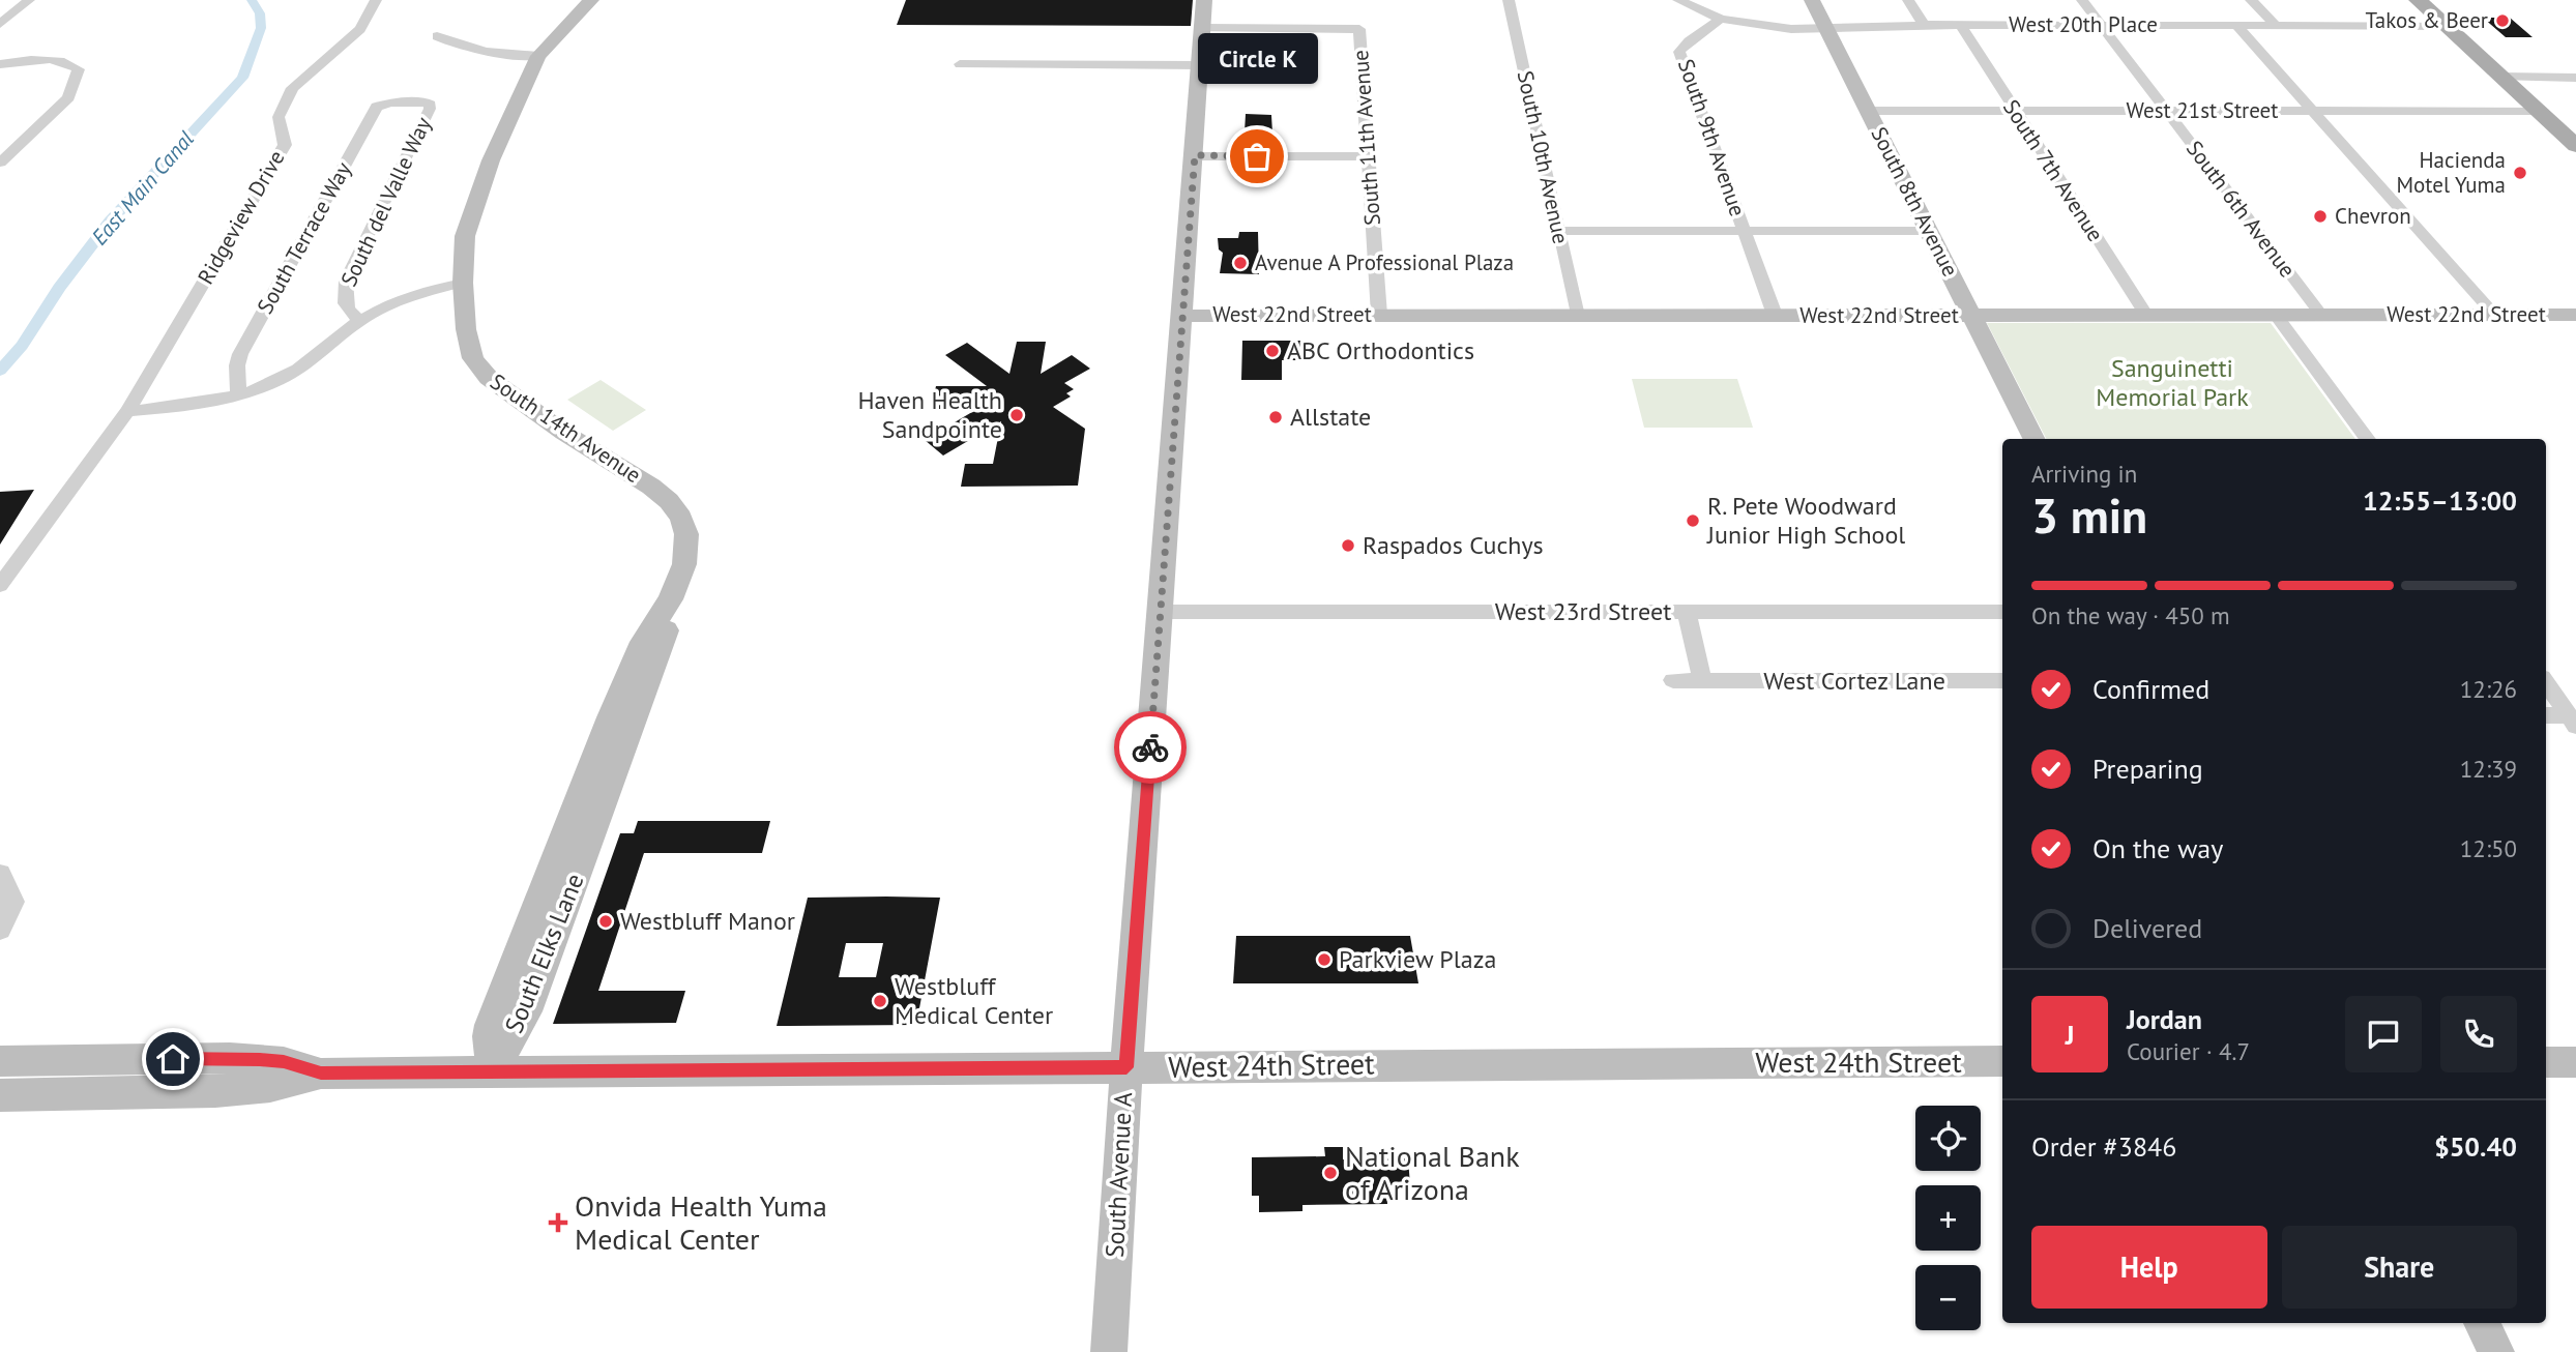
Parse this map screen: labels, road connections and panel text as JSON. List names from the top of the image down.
{
  "streets": {
    "main road": ["West 24th Street"],
    "street": [
      "West 20th Place",
      "West 21st Street",
      "South 11th Avenue",
      "South 9th Avenue",
      "South 10th Avenue",
      "South 7th Avenue",
      "South del Valle Way",
      "South 8th Avenue",
      "South 6th Avenue",
      "Ridgeview Drive",
      "South Terrace Way",
      "West 22nd Street",
      "South 14th Avenue",
      "West 23rd Street",
      "West Cortez Lane",
      "South Elks Lane",
      "South Avenue A"
    ]
  },
  "crossings": [
    ["West 20th Place", "South 9th Avenue"],
    ["West 20th Place", "South 7th Avenue"],
    ["West 20th Place", "South 8th Avenue"],
    ["West 20th Place", "South 6th Avenue"],
    ["West 21st Street", "South 7th Avenue"],
    ["West 21st Street", "South 8th Avenue"],
    ["West 21st Street", "South 6th Avenue"],
    ["South 11th Avenue", "West 22nd Street"],
    ["South 11th Avenue", "South Avenue A"],
    ["South 9th Avenue", "West 22nd Street"],
    ["South 10th Avenue", "West 22nd Street"],
    ["South 7th Avenue", "West 22nd Street"],
    ["South del Valle Way", "South Terrace Way"],
    ["South 8th Avenue", "West 22nd Street"],
    ["South 6th Avenue", "West 22nd Street"],
    ["West 22nd Street", "South Avenue A"],
    ["South 14th Avenue", "South Elks Lane"],
    ["West 23rd Street", "South Avenue A"],
    ["South Elks Lane", "West 24th Street"],
    ["West 24th Street", "South Avenue A"]
  ],
  "water": ["East Main Canal"],
  "parks": ["Sanguinetti Memorial Park"],
  "places": {
    "other": [
      "Takos & Beer",
      "Circle K",
      "Hacienda Motel Yuma",
      "Chevron",
      "Avenue A Professional Plaza",
      "ABC Orthodontics",
      "Haven Health Sandpointe",
      "Allstate",
      "R. Pete Woodward Junior High School",
      "Raspados Cuchys",
      "Westbluff Manor",
      "Parkview Plaza",
      "Westbluff Medical Center",
      "National Bank of Arizona"
    ],
    "health": ["Onvida Health Yuma Medical Center"]
  },
  "page": {
    "bubble": "Circle K",
    "heading": ["3 min", "Arriving in", "12:55–13:00"],
    "panel": [
      "Jordan",
      "Courier · 4.7",
      "Order #3846",
      "$50.40"
    ],
    "bar": "On the way · 450 m",
    "list": [
      ["Confirmed", "12:26"],
      ["Preparing", "12:39"],
      ["On the way", "12:50"],
      "Delivered"
    ],
    "round": "J",
    "map_buttons": ["+", "−"],
    "buttons": ["Help", "Share"]
  }
}
